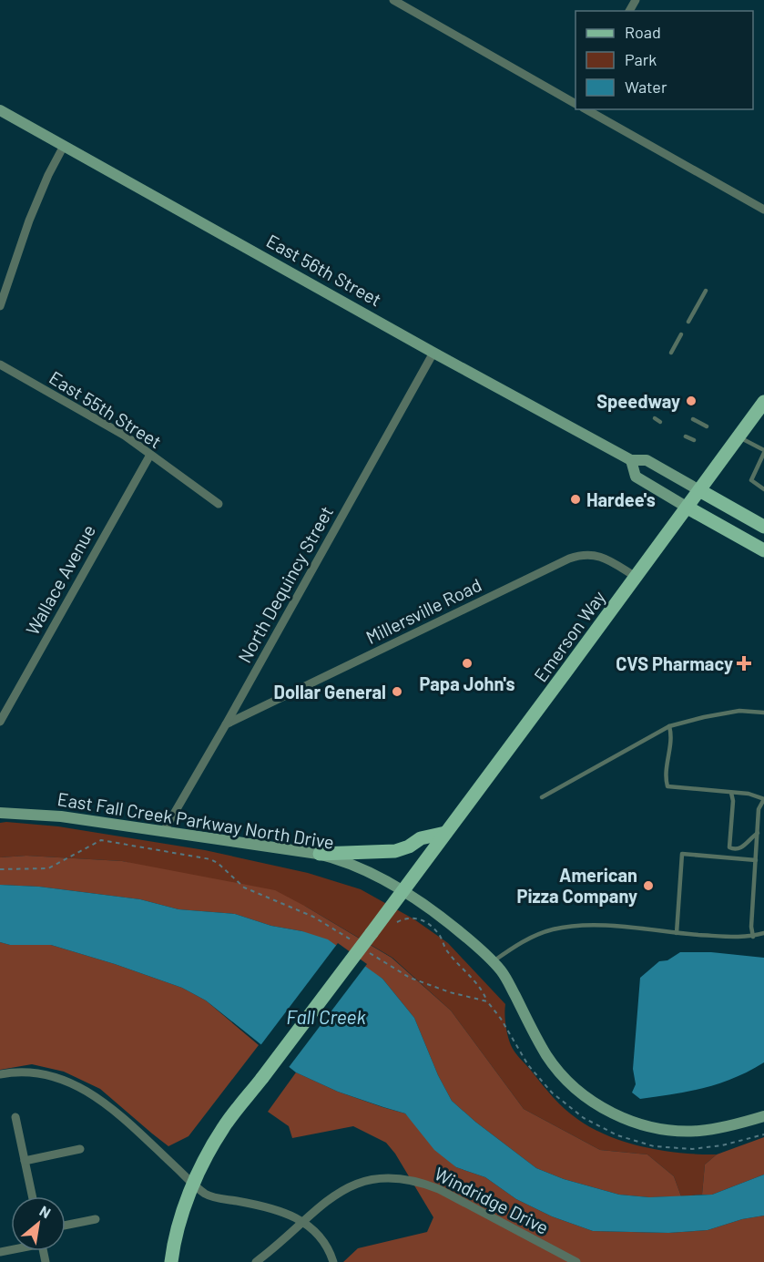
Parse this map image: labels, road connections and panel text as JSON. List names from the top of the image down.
{
  "streets": {
    "main road": ["East 56th Street", "Emerson Way", "East Fall Creek Parkway North Drive"],
    "street": [
      "East 55th Street",
      "Wallace Avenue",
      "North Dequincy Street",
      "Millersville Road",
      "Windridge Drive"
    ]
  },
  "crossings": [
    ["East 56th Street", "North Dequincy Street"],
    ["East 56th Street", "Emerson Way"],
    ["East 55th Street", "Wallace Avenue"],
    ["North Dequincy Street", "Millersville Road"],
    ["North Dequincy Street", "East Fall Creek Parkway North Drive"],
    ["Millersville Road", "Emerson Way"],
    ["Emerson Way", "East Fall Creek Parkway North Drive"]
  ],
  "water": ["Fall Creek"],
  "places": {
    "other": [
      "Speedway",
      "Hardee's",
      "Papa John's",
      "Dollar General",
      "American Pizza Company"
    ],
    "health": ["CVS Pharmacy"]
  },
  "legend": ["Road", "Park", "Water"],
  "north": "top right"
}
